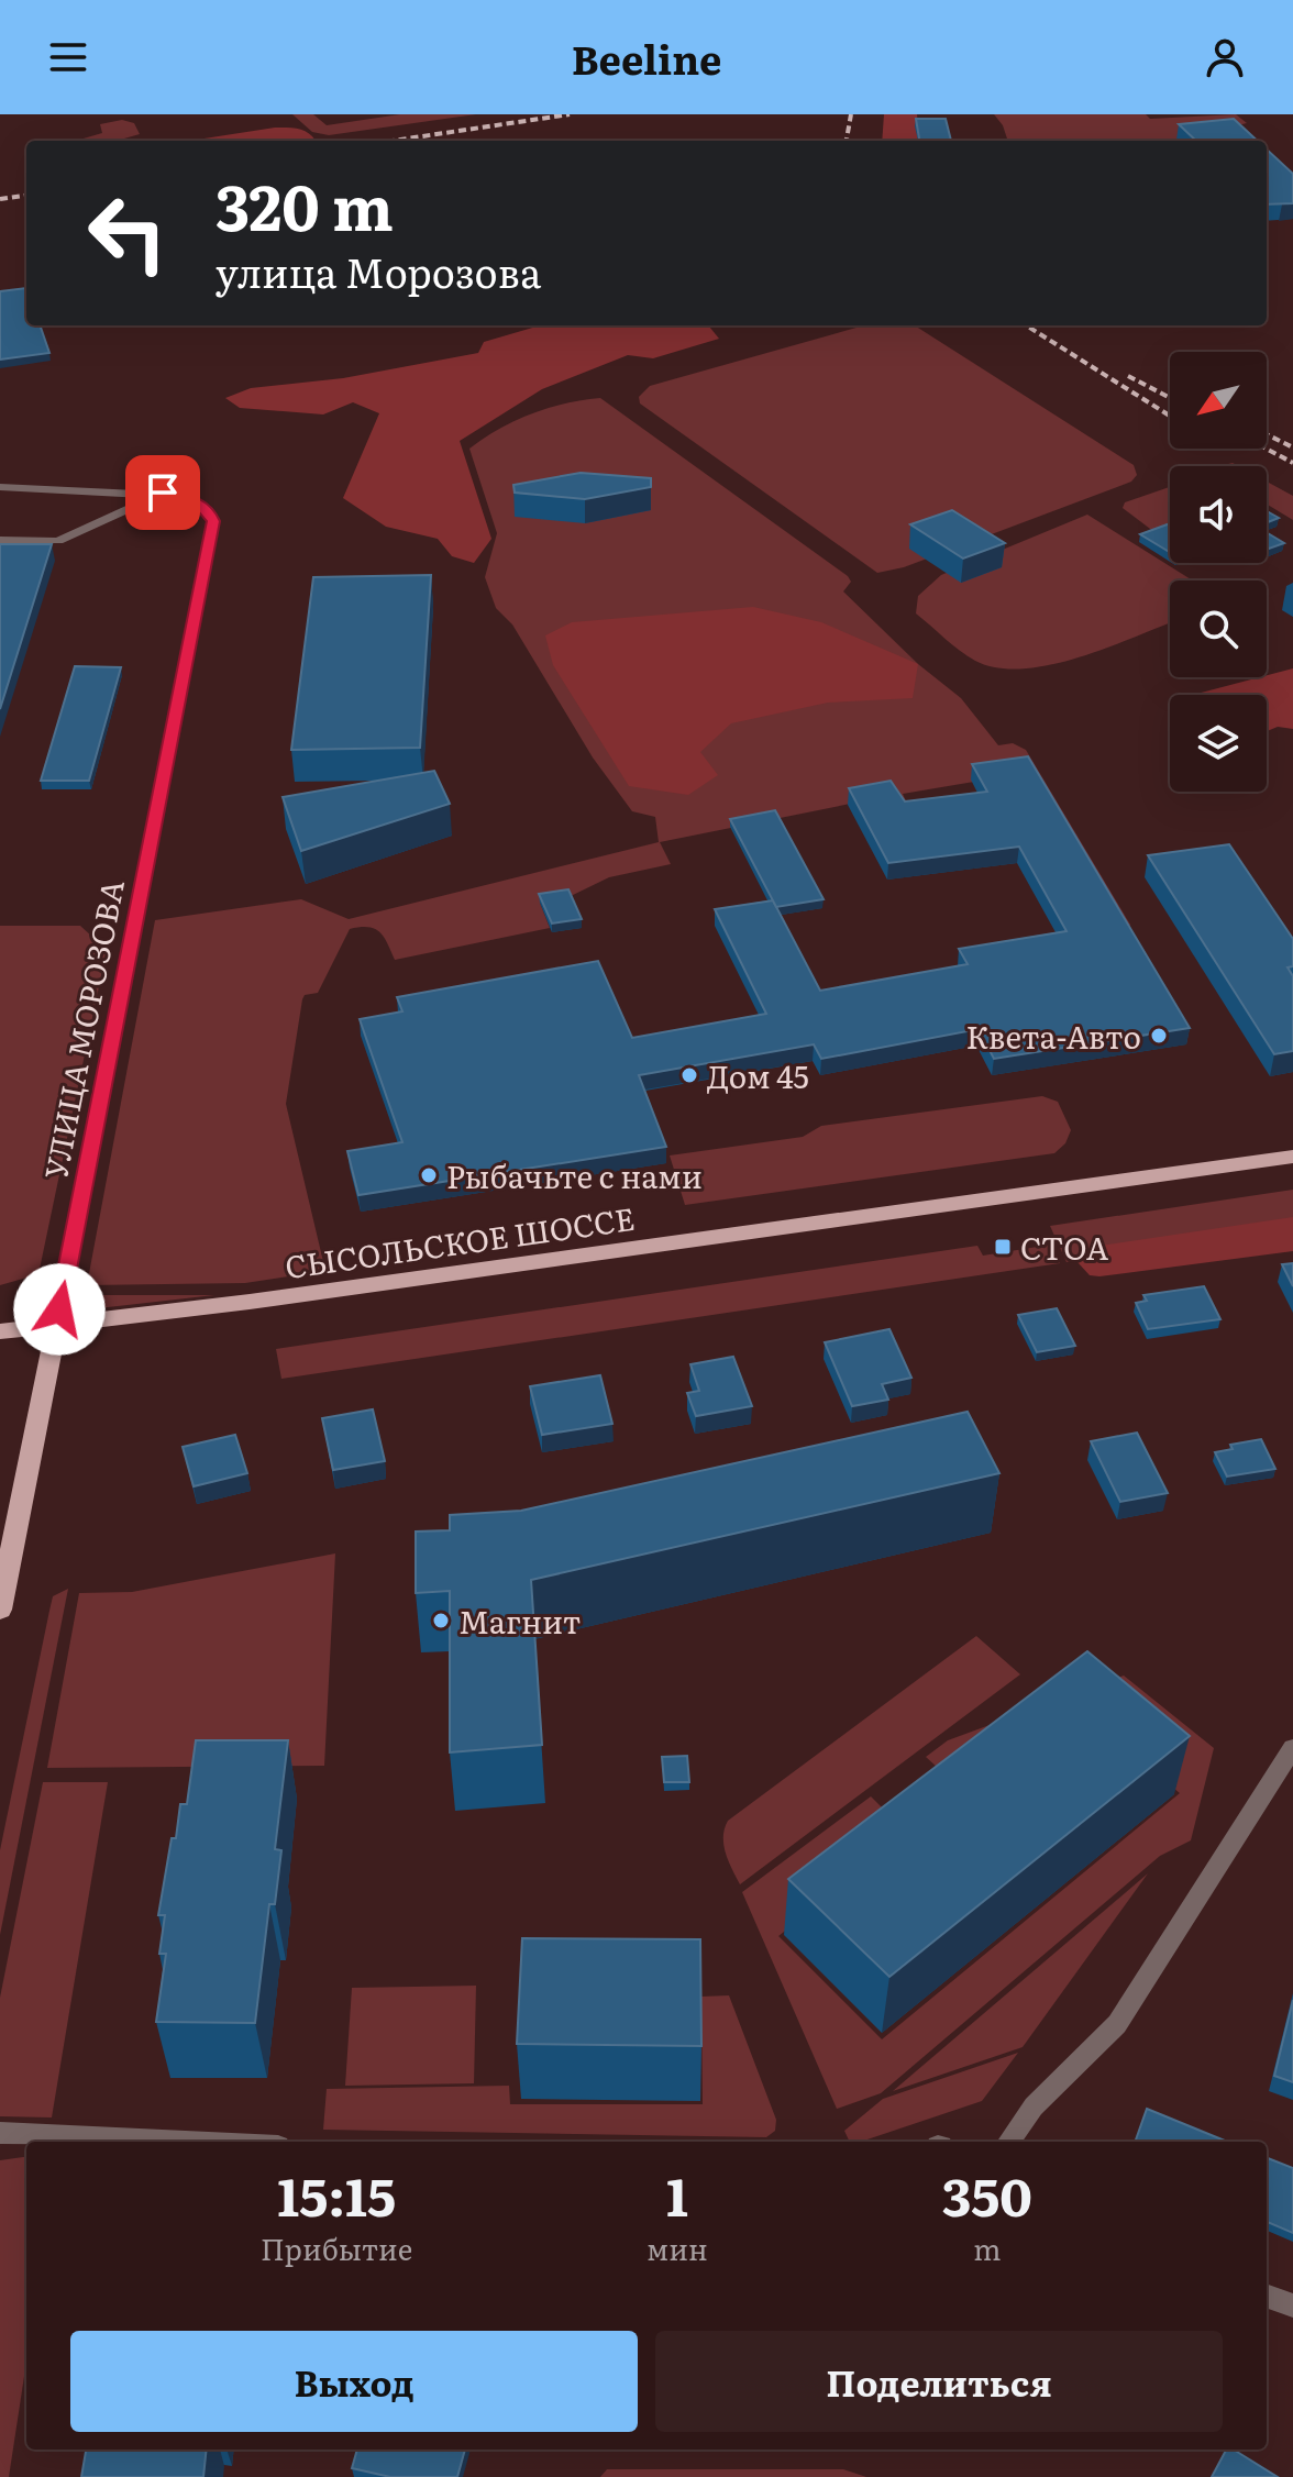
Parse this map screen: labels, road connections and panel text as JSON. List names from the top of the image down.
{
  "streets": {
    "main road": ["УЛИЦА МОРОЗОВА", "СЫСОЛЬСКОЕ ШОССЕ"]
  },
  "crossings": [
    ["УЛИЦА МОРОЗОВА", "СЫСОЛЬСКОЕ ШОССЕ"]
  ],
  "places": {
    "other": [
      "Квета-Авто",
      "Дом 45",
      "Рыбачьте с нами",
      "Магнит"
    ],
    "transit": ["СТОА"]
  },
  "north": "bottom left",
  "page": {
    "header": "Beeline",
    "turn": ["320 m", "улица Морозова"],
    "eta": [
      "15:15",
      "Прибытие",
      "1",
      "мин",
      "350",
      "m"
    ],
    "buttons": ["Выход", "Поделиться"]
  }
}
